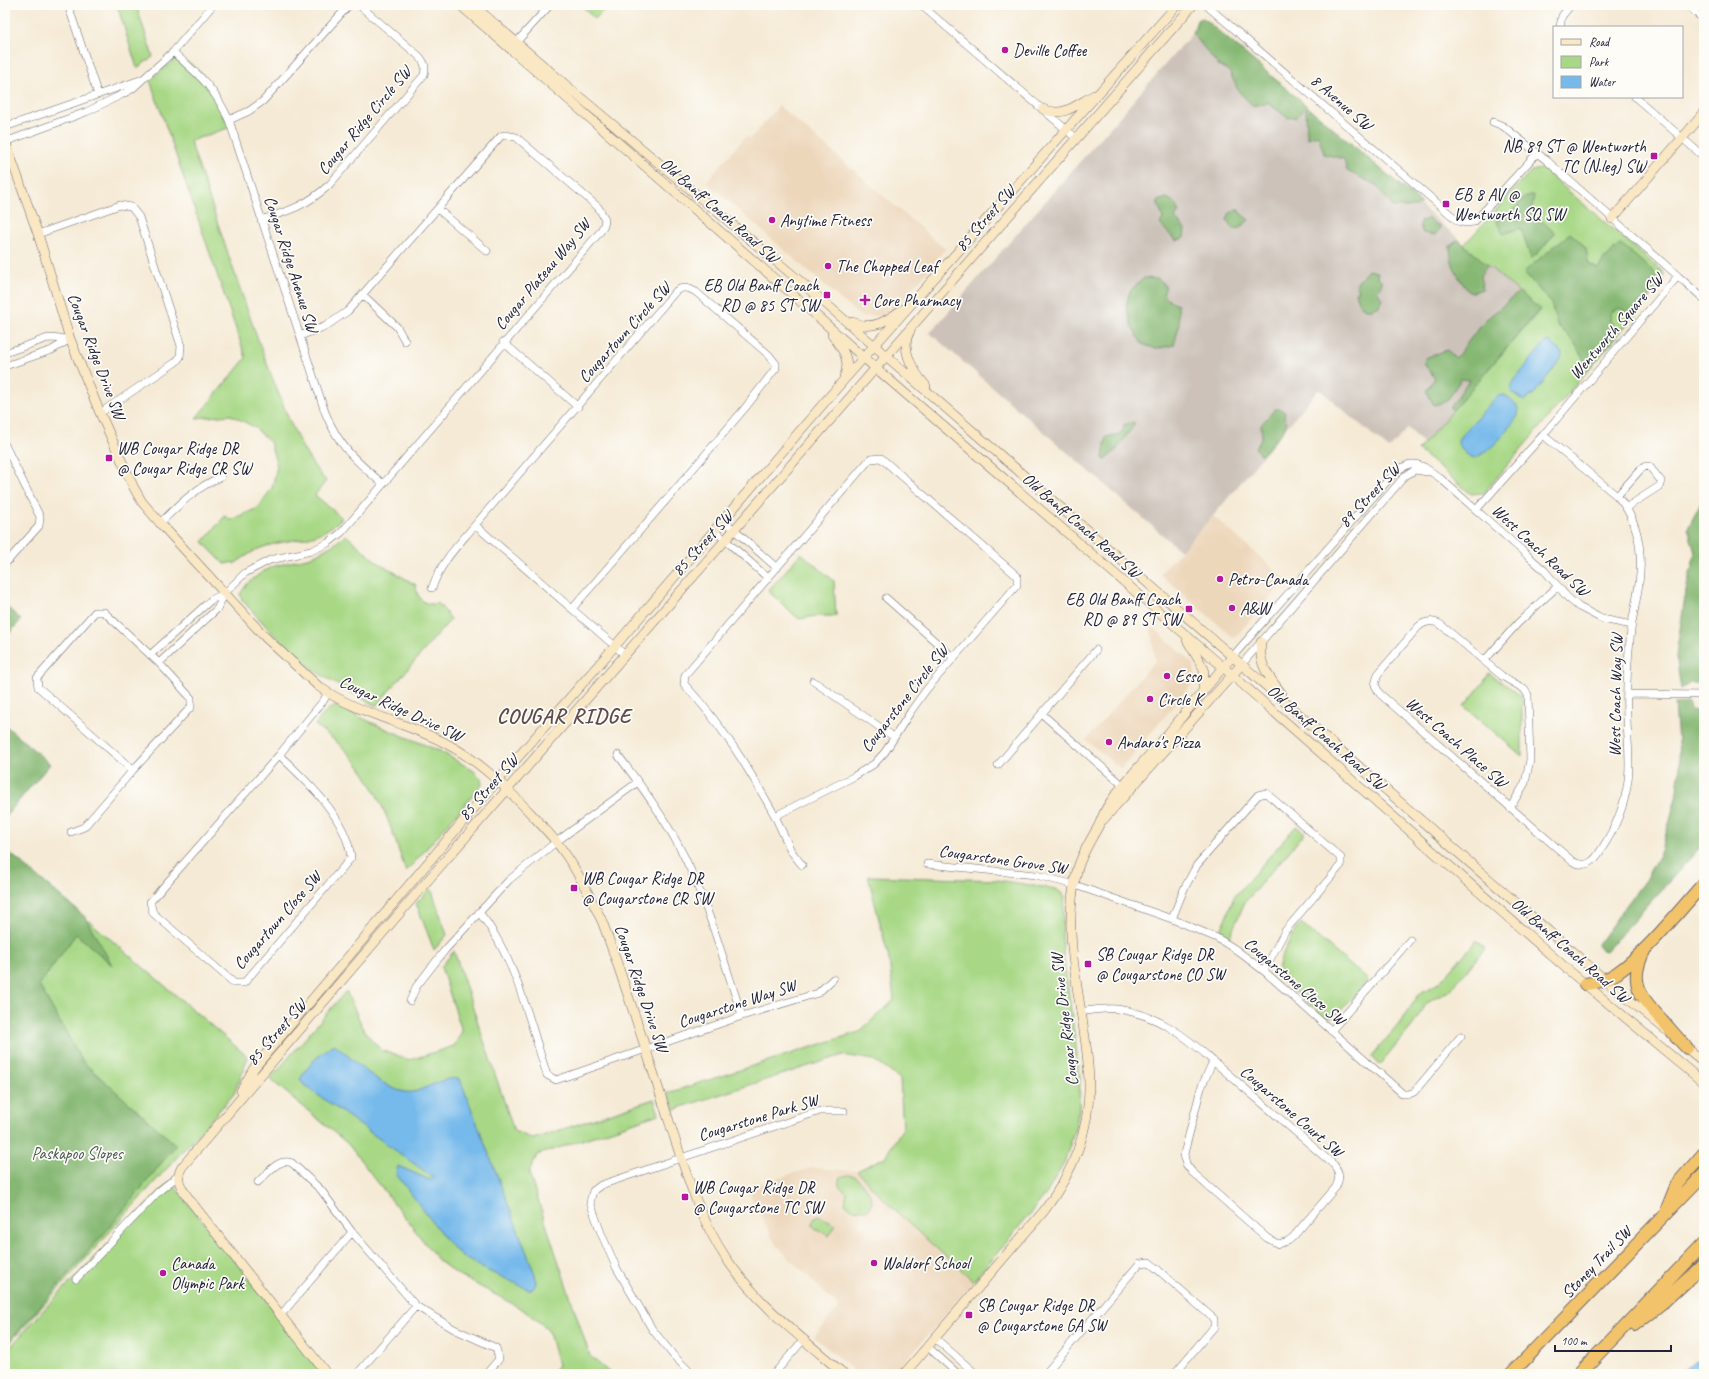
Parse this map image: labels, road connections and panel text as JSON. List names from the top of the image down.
{
  "streets": {
    "highway": ["Stoney Trail SW"],
    "street": [
      "8 Avenue SW",
      "Cougar Ridge Circle SW",
      "Old Banff Coach Road SW",
      "85 Street SW",
      "Cougar Ridge Avenue SW",
      "Cougar Plateau Way SW",
      "Wentworth Square SW",
      "Cougartown Circle SW",
      "Cougar Ridge Drive SW",
      "89 Street SW",
      "West Coach Road SW",
      "West Coach Way SW",
      "Cougarstone Circle SW",
      "West Coach Place SW",
      "Cougarstone Grove SW",
      "Cougartown Close SW",
      "Cougarstone Close SW",
      "Cougarstone Way SW",
      "Cougarstone Court SW",
      "Cougarstone Park SW"
    ]
  },
  "crossings": [
    ["8 Avenue SW", "Wentworth Square SW"],
    ["Cougar Ridge Circle SW", "Cougar Ridge Avenue SW"],
    ["Old Banff Coach Road SW", "85 Street SW"],
    ["Old Banff Coach Road SW", "Cougar Ridge Drive SW"],
    ["Old Banff Coach Road SW", "89 Street SW"],
    ["85 Street SW", "Cougar Ridge Drive SW"],
    ["Cougar Ridge Avenue SW", "Cougar Plateau Way SW"],
    ["Cougar Plateau Way SW", "Cougar Ridge Drive SW"],
    ["Wentworth Square SW", "West Coach Road SW"],
    ["Wentworth Square SW", "West Coach Way SW"],
    ["Cougar Ridge Drive SW", "89 Street SW"],
    ["Cougar Ridge Drive SW", "Cougarstone Grove SW"],
    ["Cougar Ridge Drive SW", "Cougartown Close SW"],
    ["Cougar Ridge Drive SW", "Cougarstone Close SW"],
    ["Cougar Ridge Drive SW", "Cougarstone Way SW"],
    ["Cougar Ridge Drive SW", "Cougarstone Court SW"],
    ["Cougar Ridge Drive SW", "Cougarstone Park SW"],
    ["West Coach Road SW", "West Coach Way SW"],
    ["West Coach Way SW", "West Coach Place SW"],
    ["Cougarstone Grove SW", "Cougarstone Close SW"]
  ],
  "districts": ["COUGAR RIDGE"],
  "parks": ["Paskapoo Slopes"],
  "places": {
    "other": [
      "Deville Coffee",
      "Anytime Fitness",
      "The Chopped Leaf",
      "Petro-Canada",
      "A&W",
      "Esso",
      "Circle K",
      "Andaro's Pizza",
      "Waldorf School",
      "Canada Olympic Park"
    ],
    "transit": [
      "NB 89 ST @ Wentworth TC (N.leg) SW",
      "EB 8 AV @ Wentworth SQ SW",
      "EB Old Banff Coach RD @ 85 ST SW",
      "WB Cougar Ridge DR @ Cougar Ridge CR SW",
      "EB Old Banff Coach RD @ 89 ST SW",
      "WB Cougar Ridge DR @ Cougarstone CR SW",
      "SB Cougar Ridge DR @ Cougarstone CO SW",
      "WB Cougar Ridge DR @ Cougarstone TC SW",
      "SB Cougar Ridge DR @ Cougarstone GA SW"
    ],
    "health": ["Core Pharmacy"]
  },
  "legend": ["Road", "Park", "Water"],
  "scale_bar": "100 m"
}
